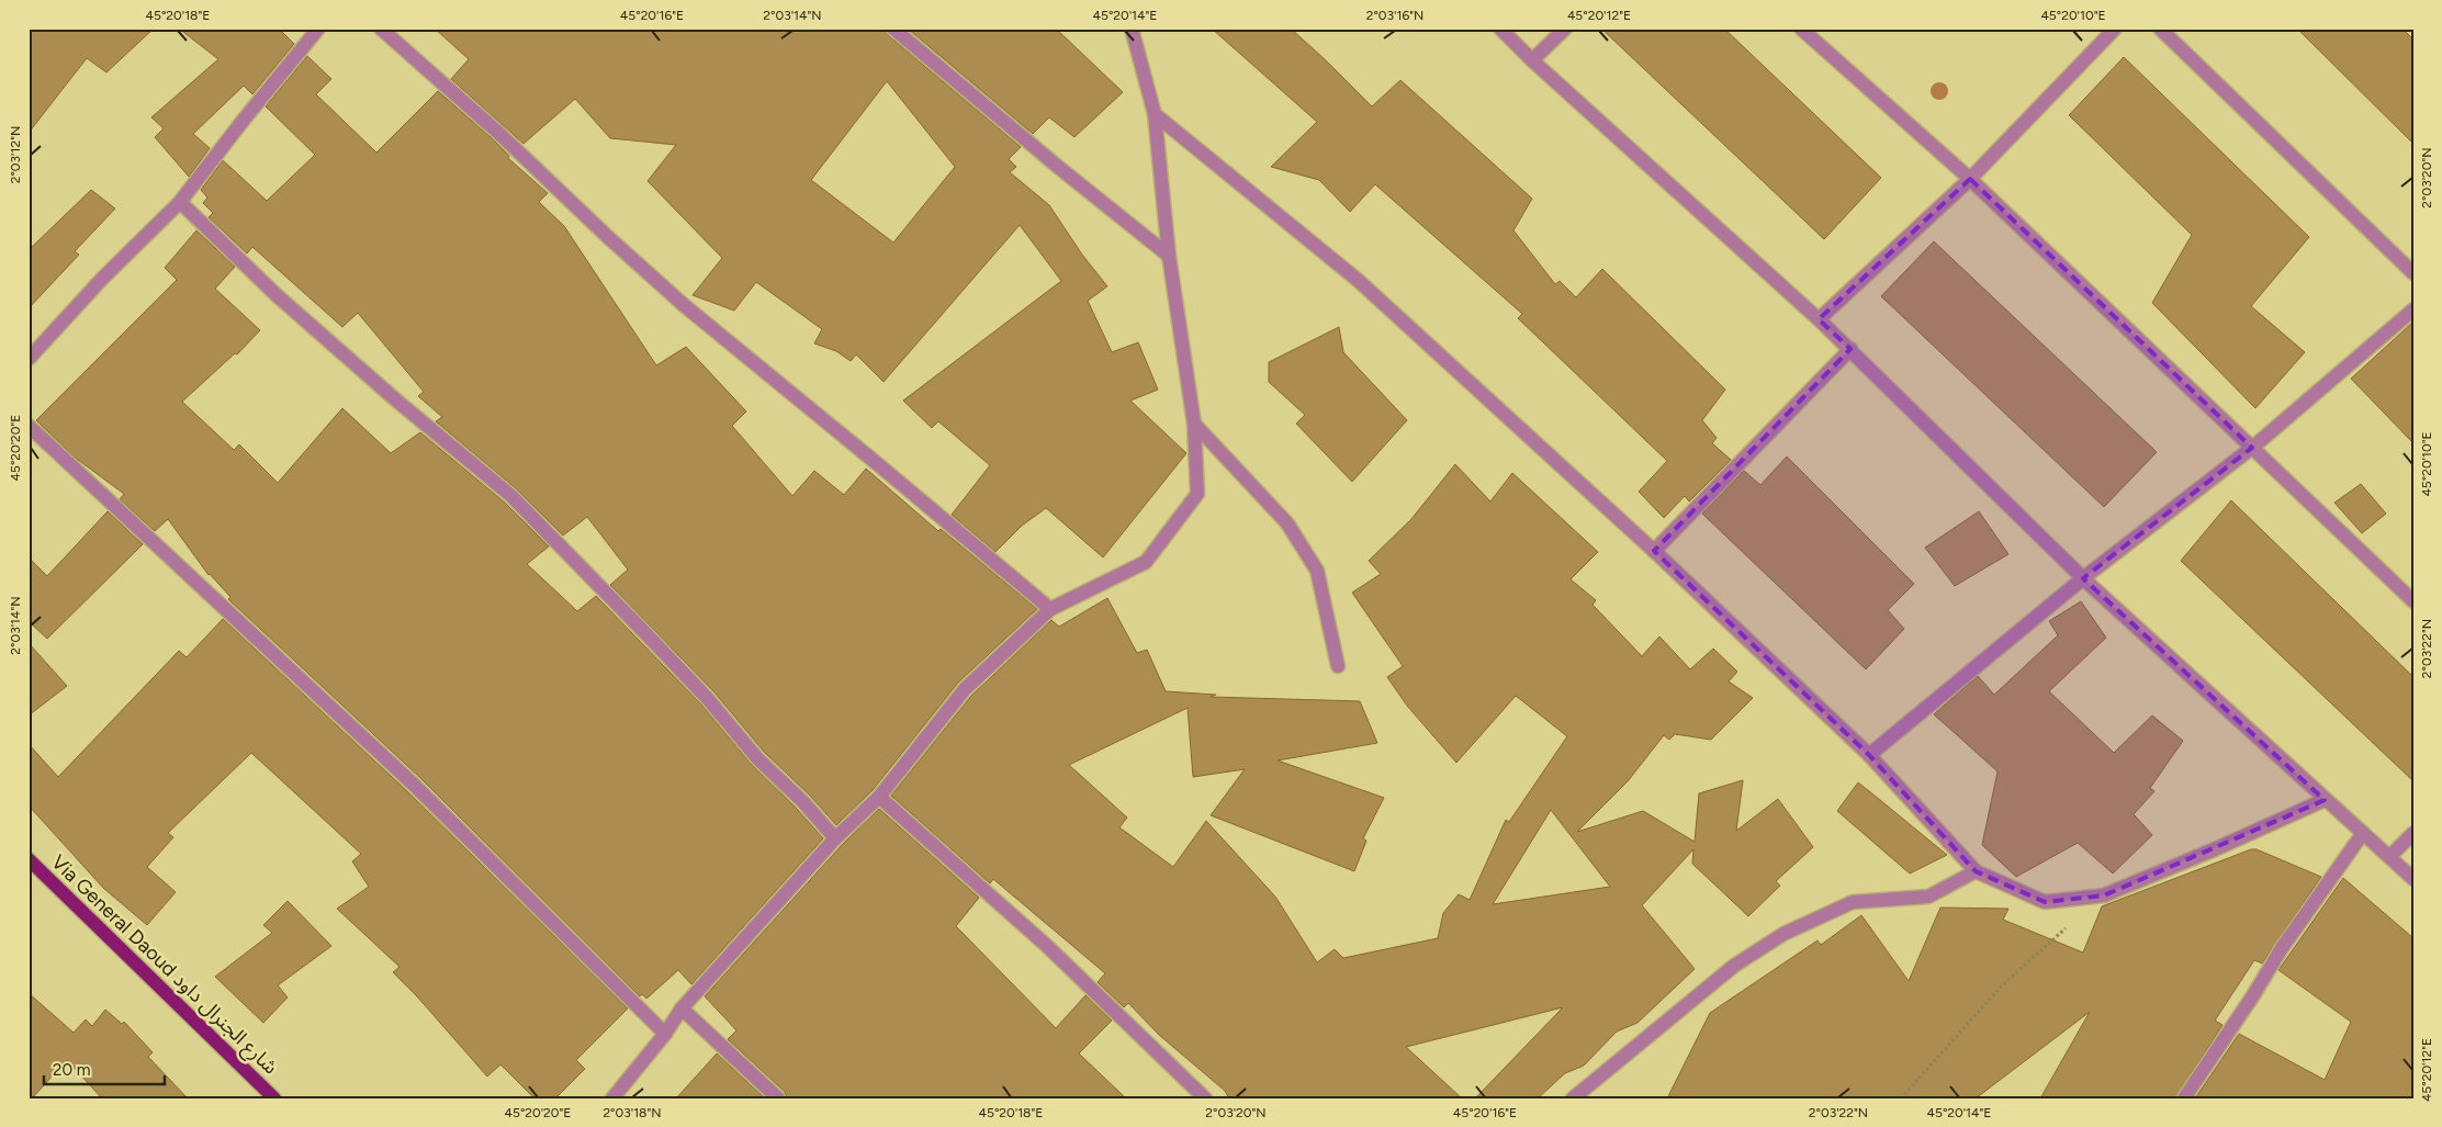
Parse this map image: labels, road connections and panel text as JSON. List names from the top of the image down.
{
  "streets": {
    "main road": ["Via General Daoud شارع الجنرال داود"]
  },
  "scale_bar": "20 m",
  "coordinates": [
    "45°20'18\"E",
    "45°20'16\"E",
    "2°03'14\"N",
    "45°20'14\"E",
    "2°03'16\"N",
    "45°20'12\"E",
    "45°20'10\"E",
    "2°03'12\"N",
    "2°03'20\"N",
    "45°20'20\"E",
    "2°03'22\"N",
    "2°03'18\"N"
  ]
}
